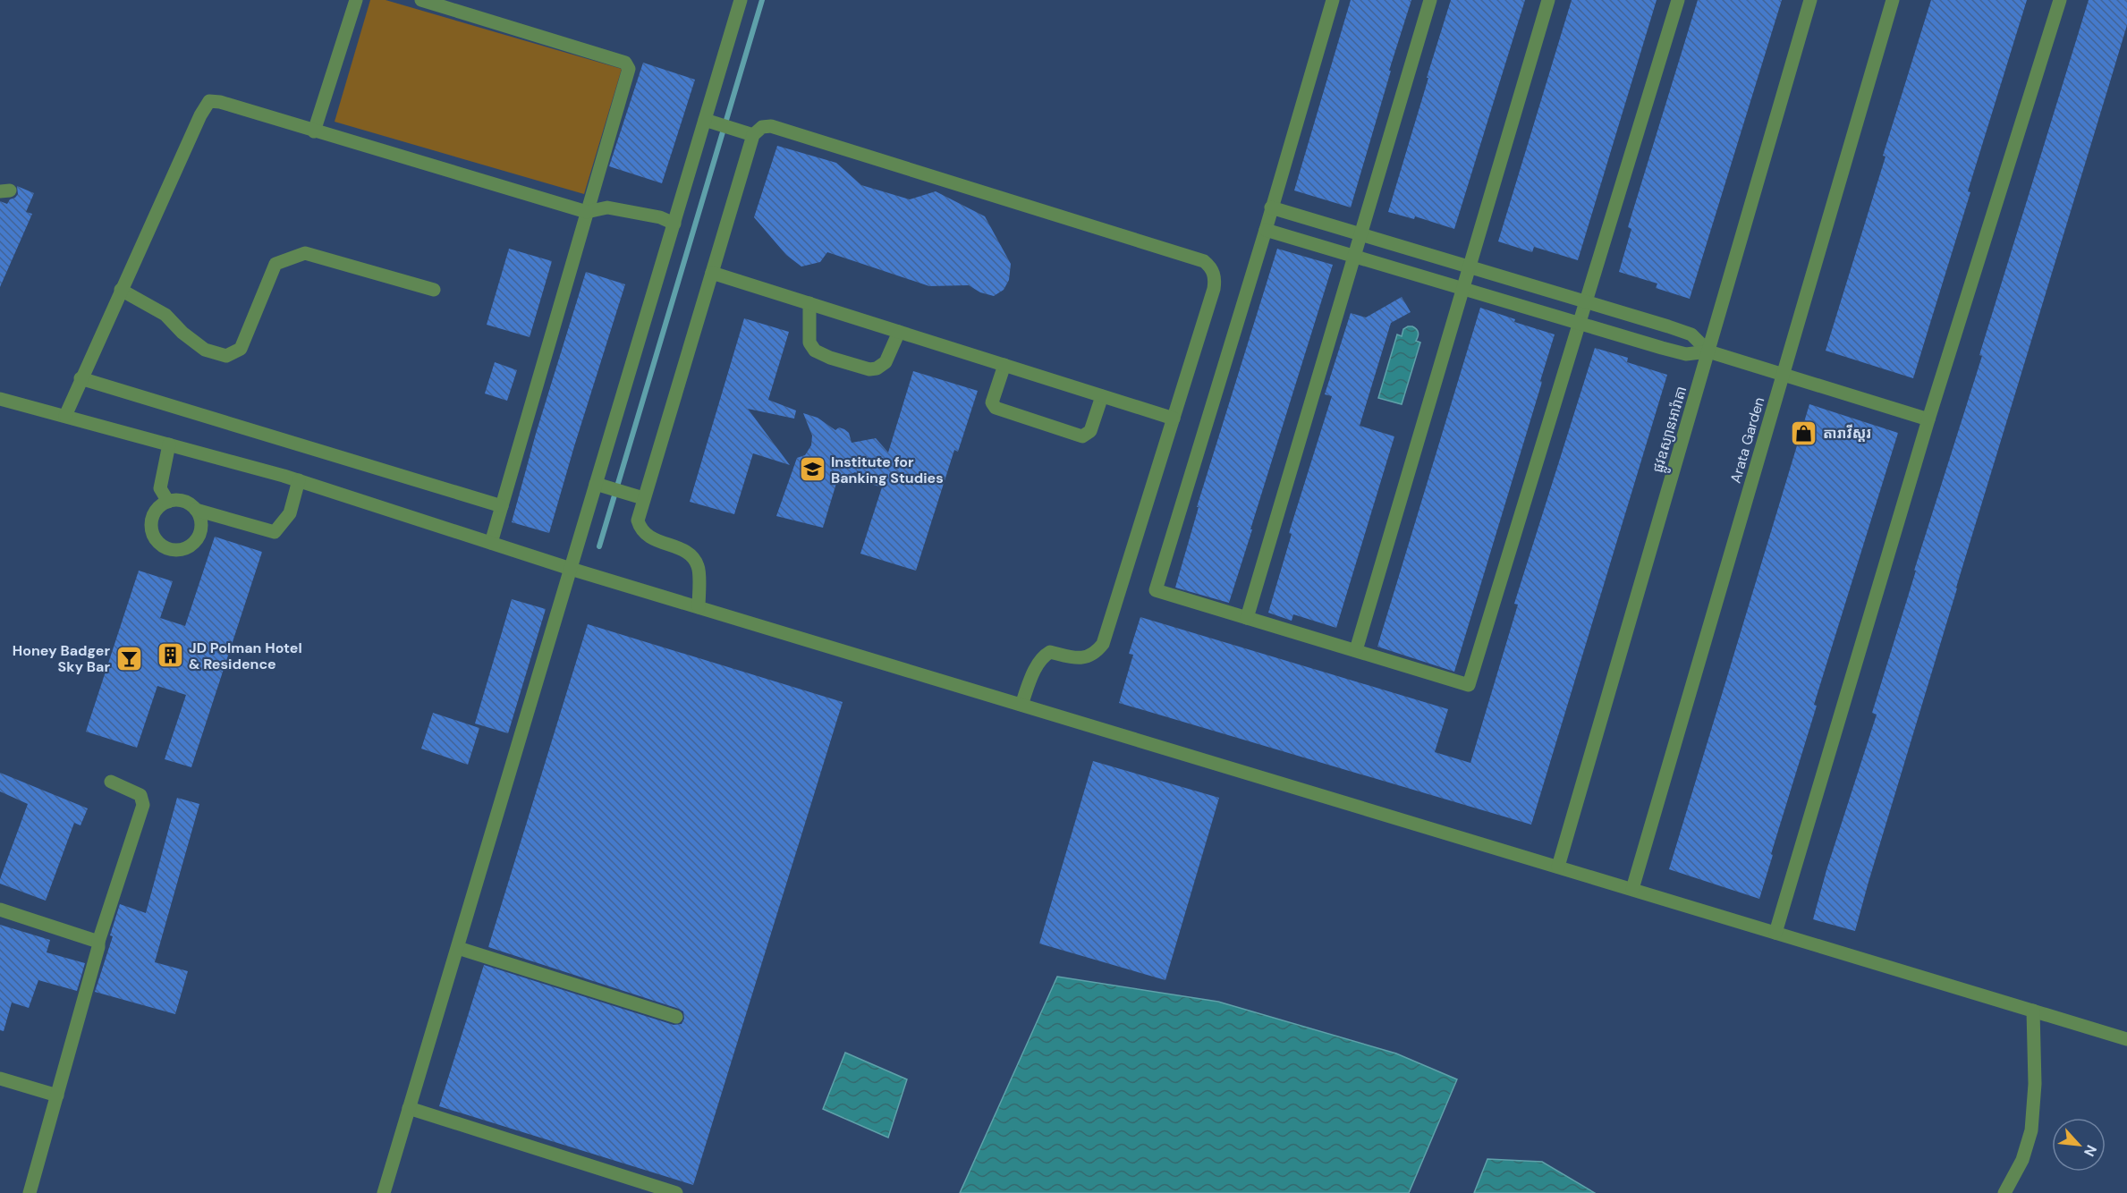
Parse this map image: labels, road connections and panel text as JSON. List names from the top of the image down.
{
  "streets": {
    "street": ["ផ្លូវឧស្យានអារ៉ាតា", "Arata Garden"]
  },
  "places": {
    "shop": ["តារាវីស្តរ"],
    "school or university": ["Institute for Banking Studies"],
    "building": ["JD Polman Hotel & Residence"],
    "bar": ["Honey Badger Sky Bar"]
  },
  "north": "bottom right"
}
